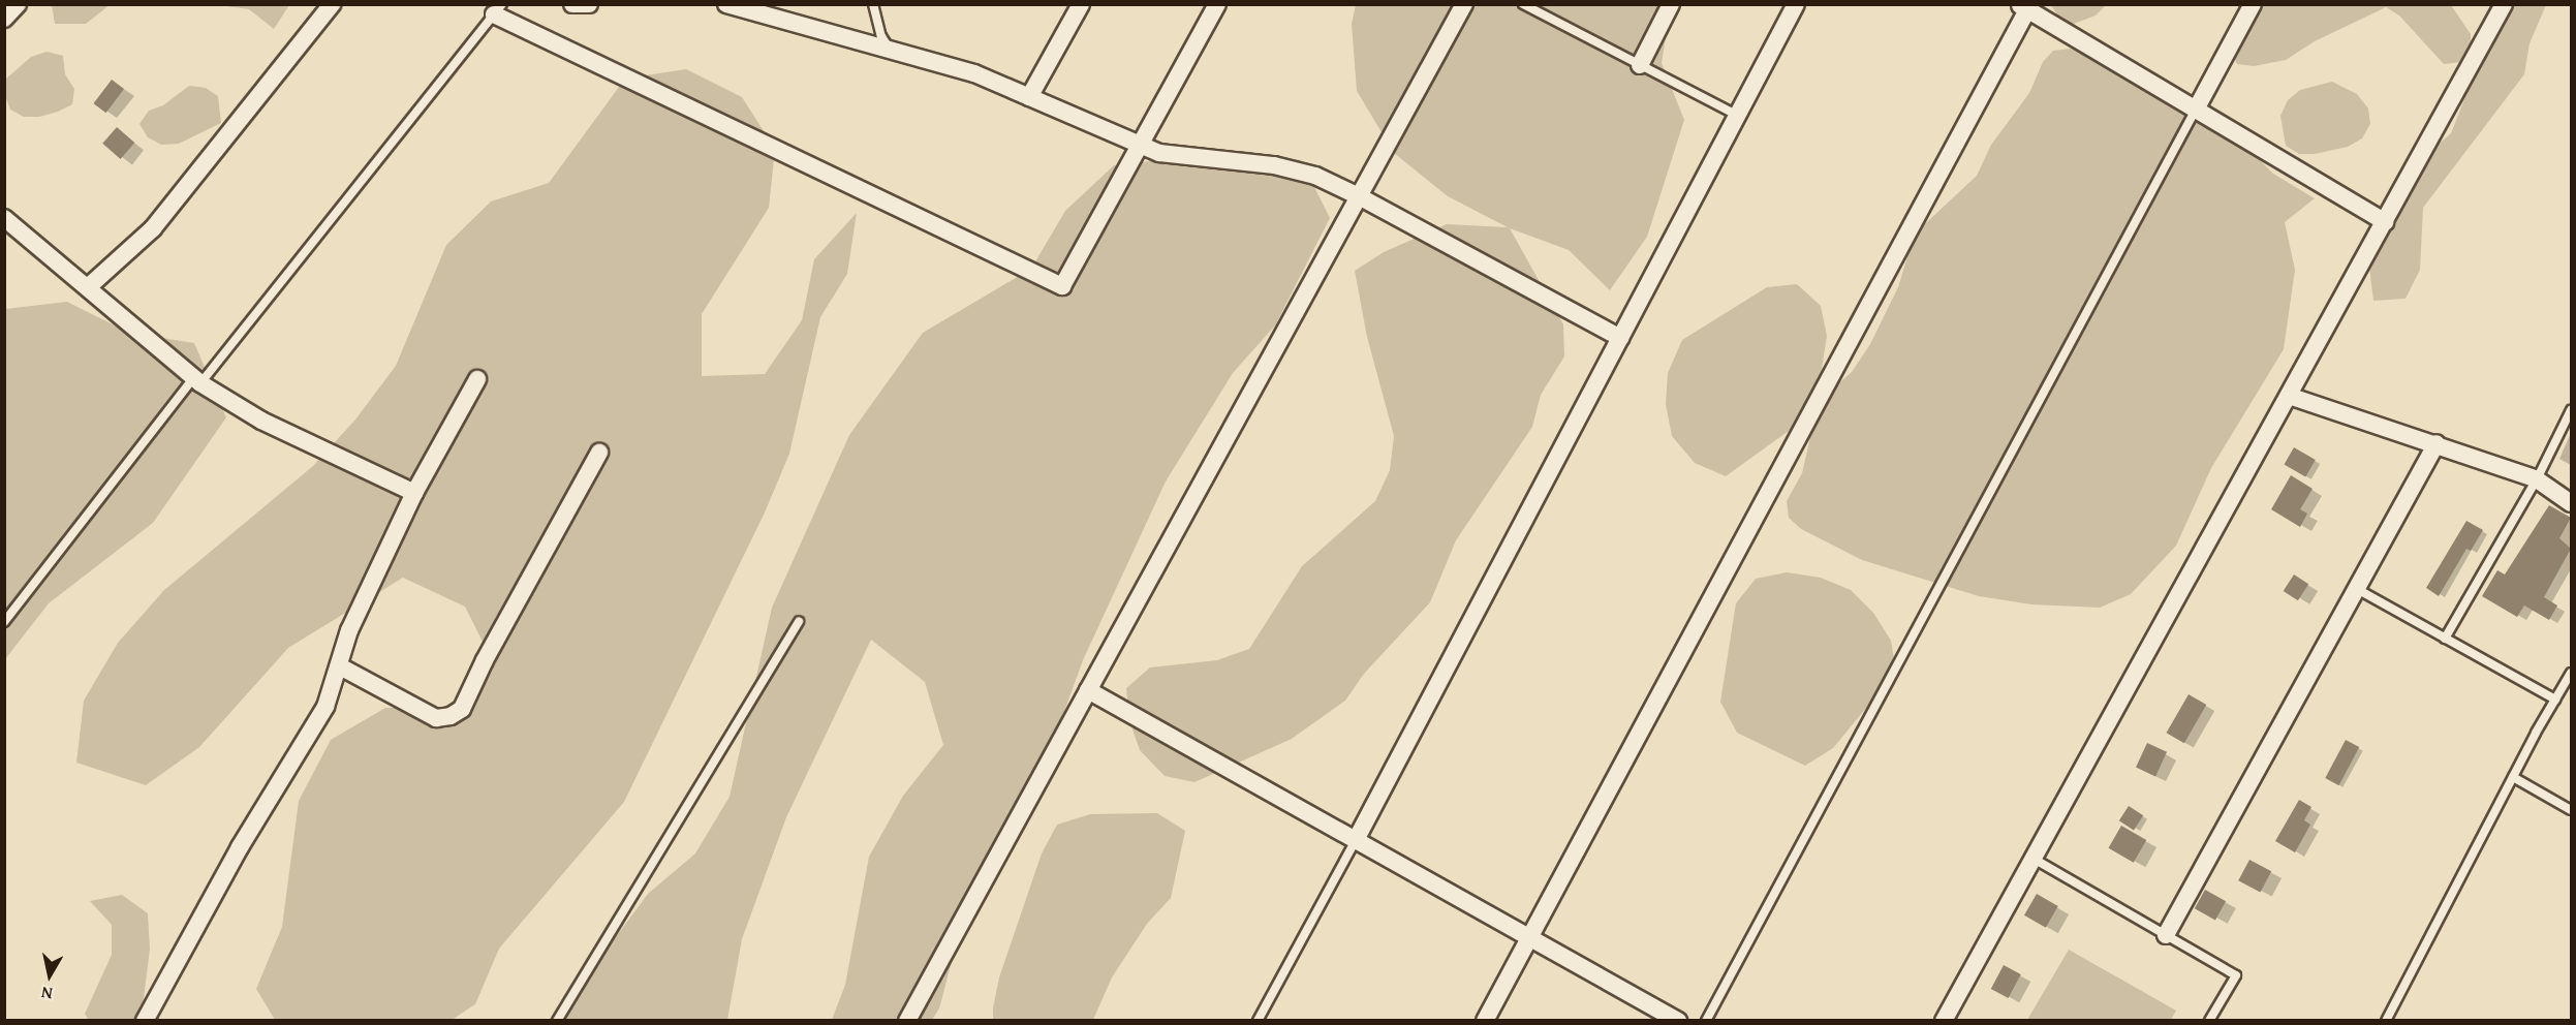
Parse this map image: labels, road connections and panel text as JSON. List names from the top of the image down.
{
  "north": "bottom"
}
